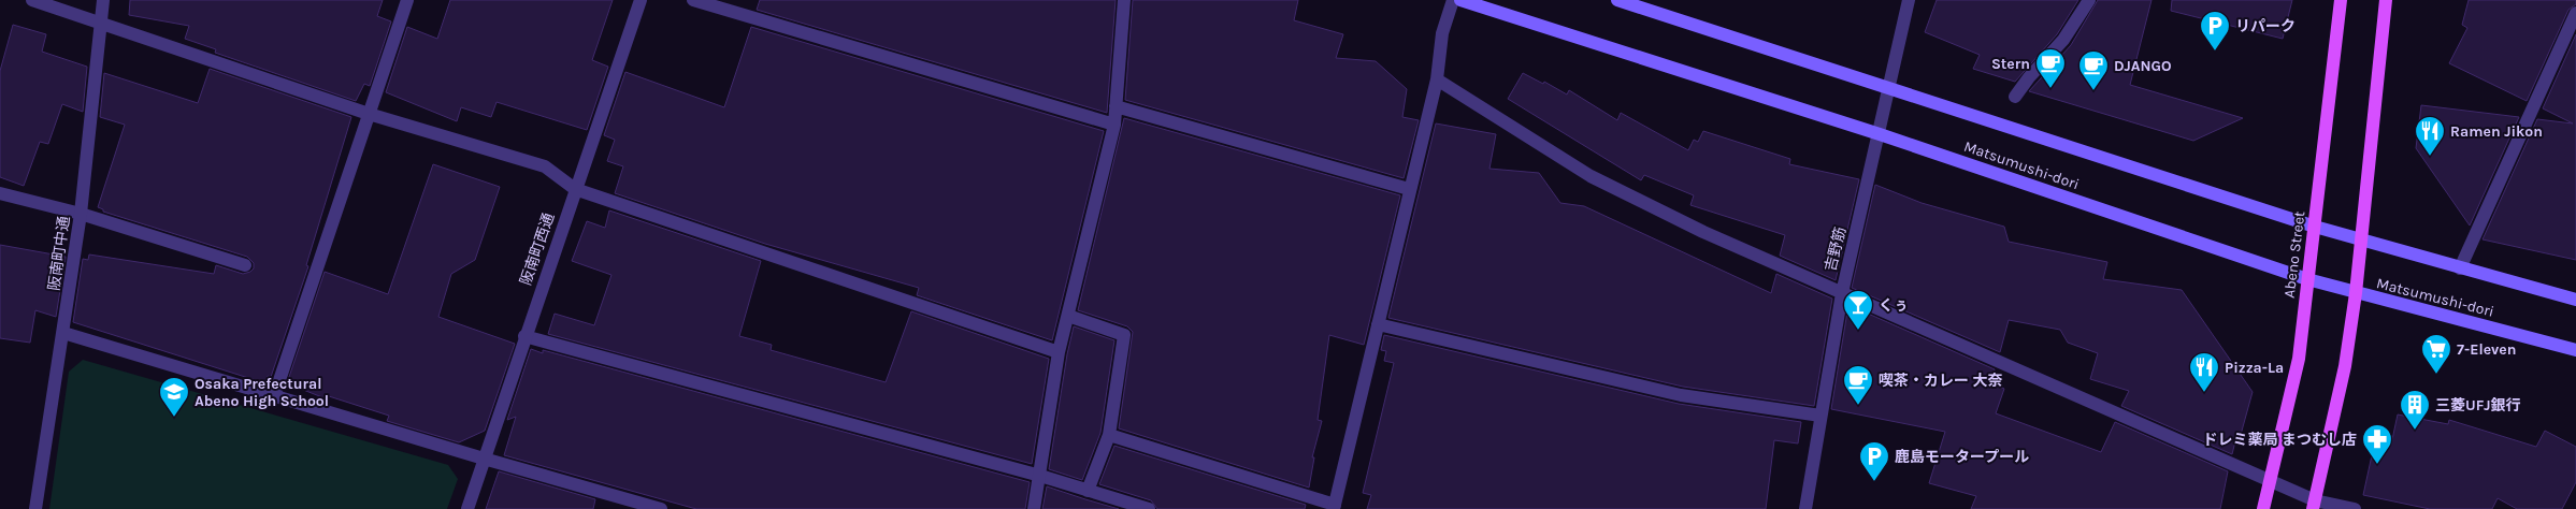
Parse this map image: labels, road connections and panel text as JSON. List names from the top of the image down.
{
  "streets": {
    "main road": ["Abeno Street"],
    "street": [
      "Matsumushi-dori",
      "阪南町西通",
      "吉野筋",
      "阪南町中通"
    ]
  },
  "crossings": [
    ["Matsumushi-dori", "吉野筋"],
    ["Matsumushi-dori", "Abeno Street"]
  ],
  "places": {
    "parking": ["リパーク", "鹿島モータープール"],
    "cafe": ["Stern", "DJANGO", "喫茶・カレー 大奈"],
    "restaurant": ["Ramen Jikon", "Pizza-La"],
    "bar": ["くぅ"],
    "supermarket": ["7-Eleven"],
    "school or university": ["Osaka Prefectural Abeno High School"],
    "building": ["三菱UFJ銀行"],
    "pharmacy": ["ドレミ薬局 まつむし店"]
  }
}
